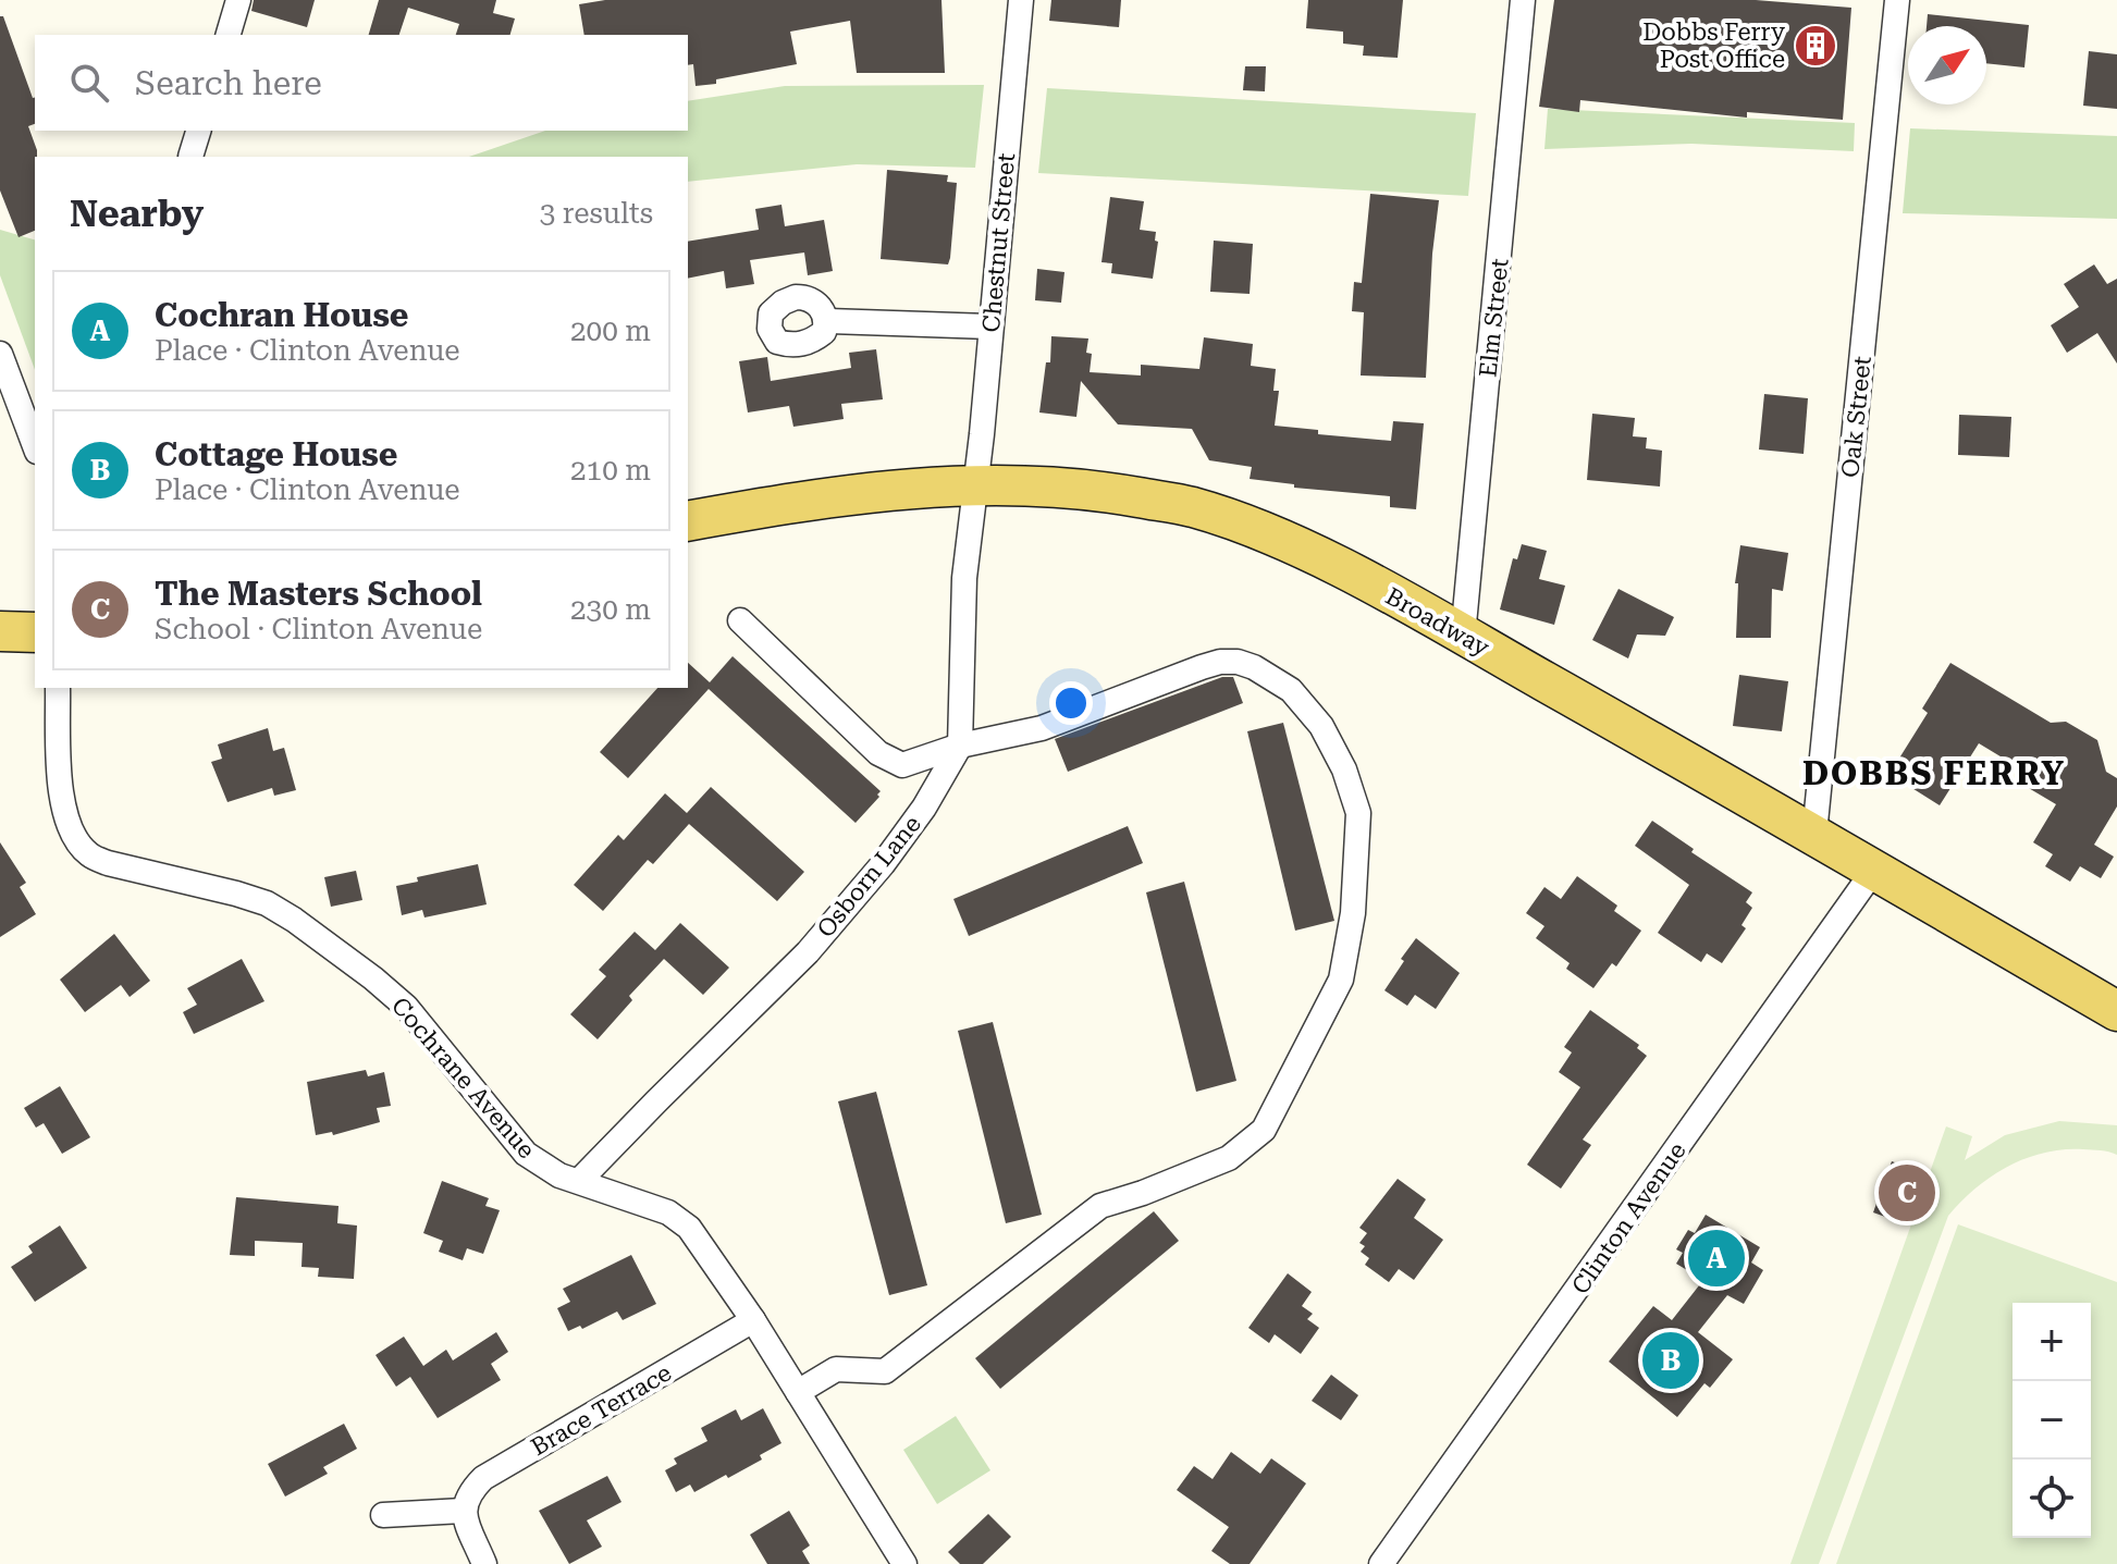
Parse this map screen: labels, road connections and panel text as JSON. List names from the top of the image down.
{
  "streets": {
    "main road": ["Broadway"],
    "street": [
      "Chestnut Street",
      "Elm Street",
      "Oak Street",
      "Osborn Lane",
      "Cochrane Avenue",
      "Clinton Avenue",
      "Brace Terrace"
    ]
  },
  "crossings": [
    ["Chestnut Street", "Broadway"],
    ["Chestnut Street", "Osborn Lane"],
    ["Elm Street", "Broadway"],
    ["Oak Street", "Broadway"],
    ["Broadway", "Osborn Lane"],
    ["Broadway", "Clinton Avenue"],
    ["Osborn Lane", "Cochrane Avenue"],
    ["Cochrane Avenue", "Brace Terrace"]
  ],
  "districts": ["DOBBS FERRY"],
  "places": {
    "building": ["Dobbs Ferry Post Office"]
  },
  "north": "top right",
  "page": {
    "search": "Search here",
    "heading": ["Nearby", "3 results"],
    "list": [
      {
        "mark": "A",
        "name": "Cochran House",
        "note": "Place · Clinton Avenue",
        "value": "200 m"
      },
      {
        "mark": "B",
        "name": "Cottage House",
        "note": "Place · Clinton Avenue",
        "value": "210 m"
      },
      {
        "mark": "C",
        "name": "The Masters School",
        "note": "School · Clinton Avenue",
        "value": "230 m"
      }
    ],
    "pins": ["C", "A", "B"],
    "map_buttons": ["+", "−"]
  }
}
